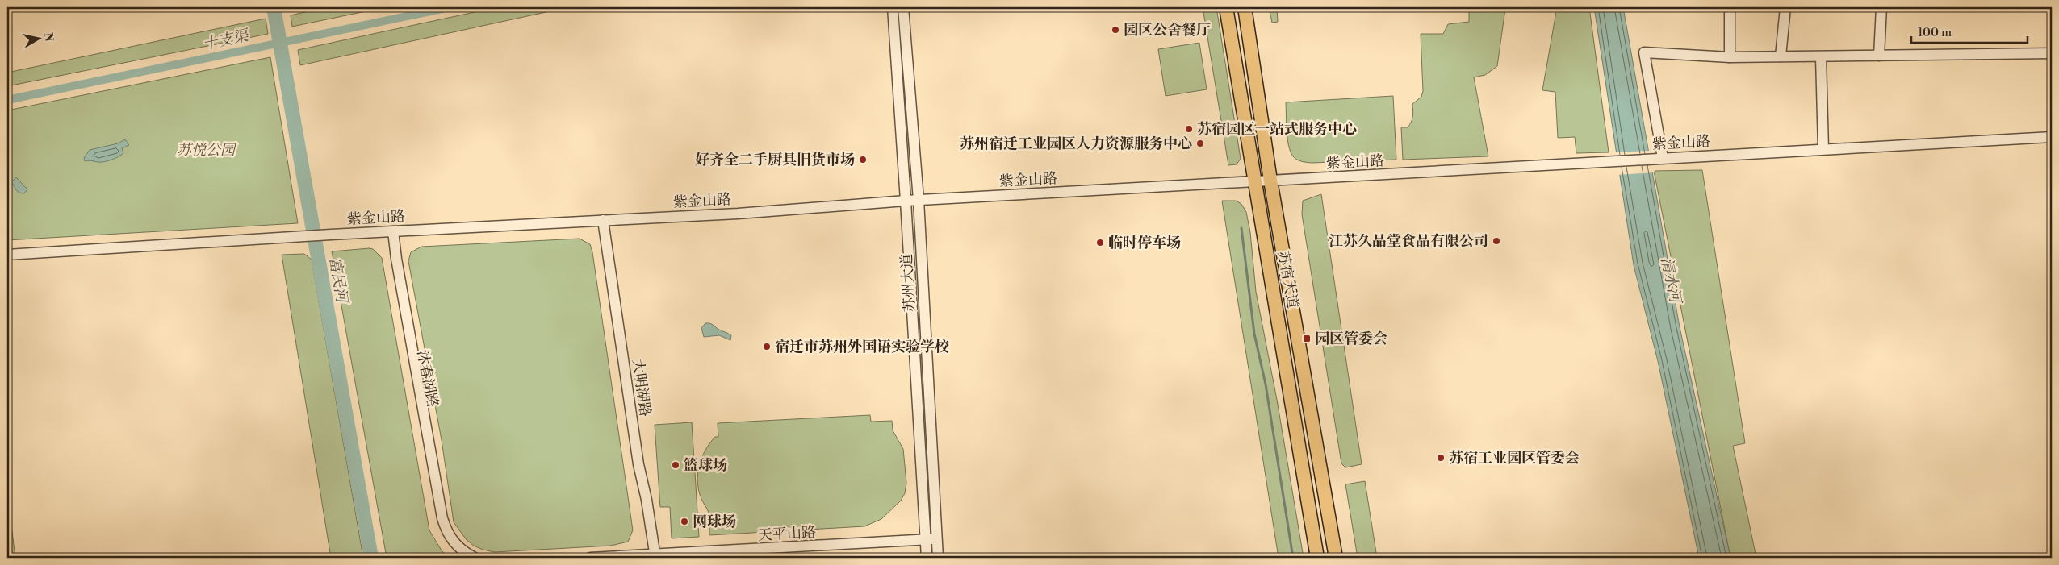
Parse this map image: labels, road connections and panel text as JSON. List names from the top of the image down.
{
  "streets": {
    "main road": ["苏宿大道"],
    "street": [
      "紫金山路",
      "苏州大道",
      "沐春湖路",
      "大明湖路",
      "天平山路"
    ]
  },
  "crossings": [
    ["紫金山路", "苏宿大道"],
    ["紫金山路", "苏州大道"],
    ["紫金山路", "沐春湖路"],
    ["紫金山路", "大明湖路"],
    ["苏州大道", "天平山路"],
    ["大明湖路", "天平山路"]
  ],
  "water": ["十支渠", "富民河", "清水河"],
  "parks": ["苏悦公园"],
  "places": {
    "other": [
      "园区公舍餐厅",
      "苏宿园区一站式服务中心",
      "苏州宿迁工业园区人力资源服务中心",
      "好齐全二手厨具旧货市场",
      "江苏久品堂食品有限公司",
      "临时停车场",
      "宿迁市苏州外国语实验学校",
      "苏宿工业园区管委会",
      "篮球场",
      "网球场"
    ],
    "transit": ["园区管委会"]
  },
  "scale_bar": "100 m",
  "north": "right"
}
